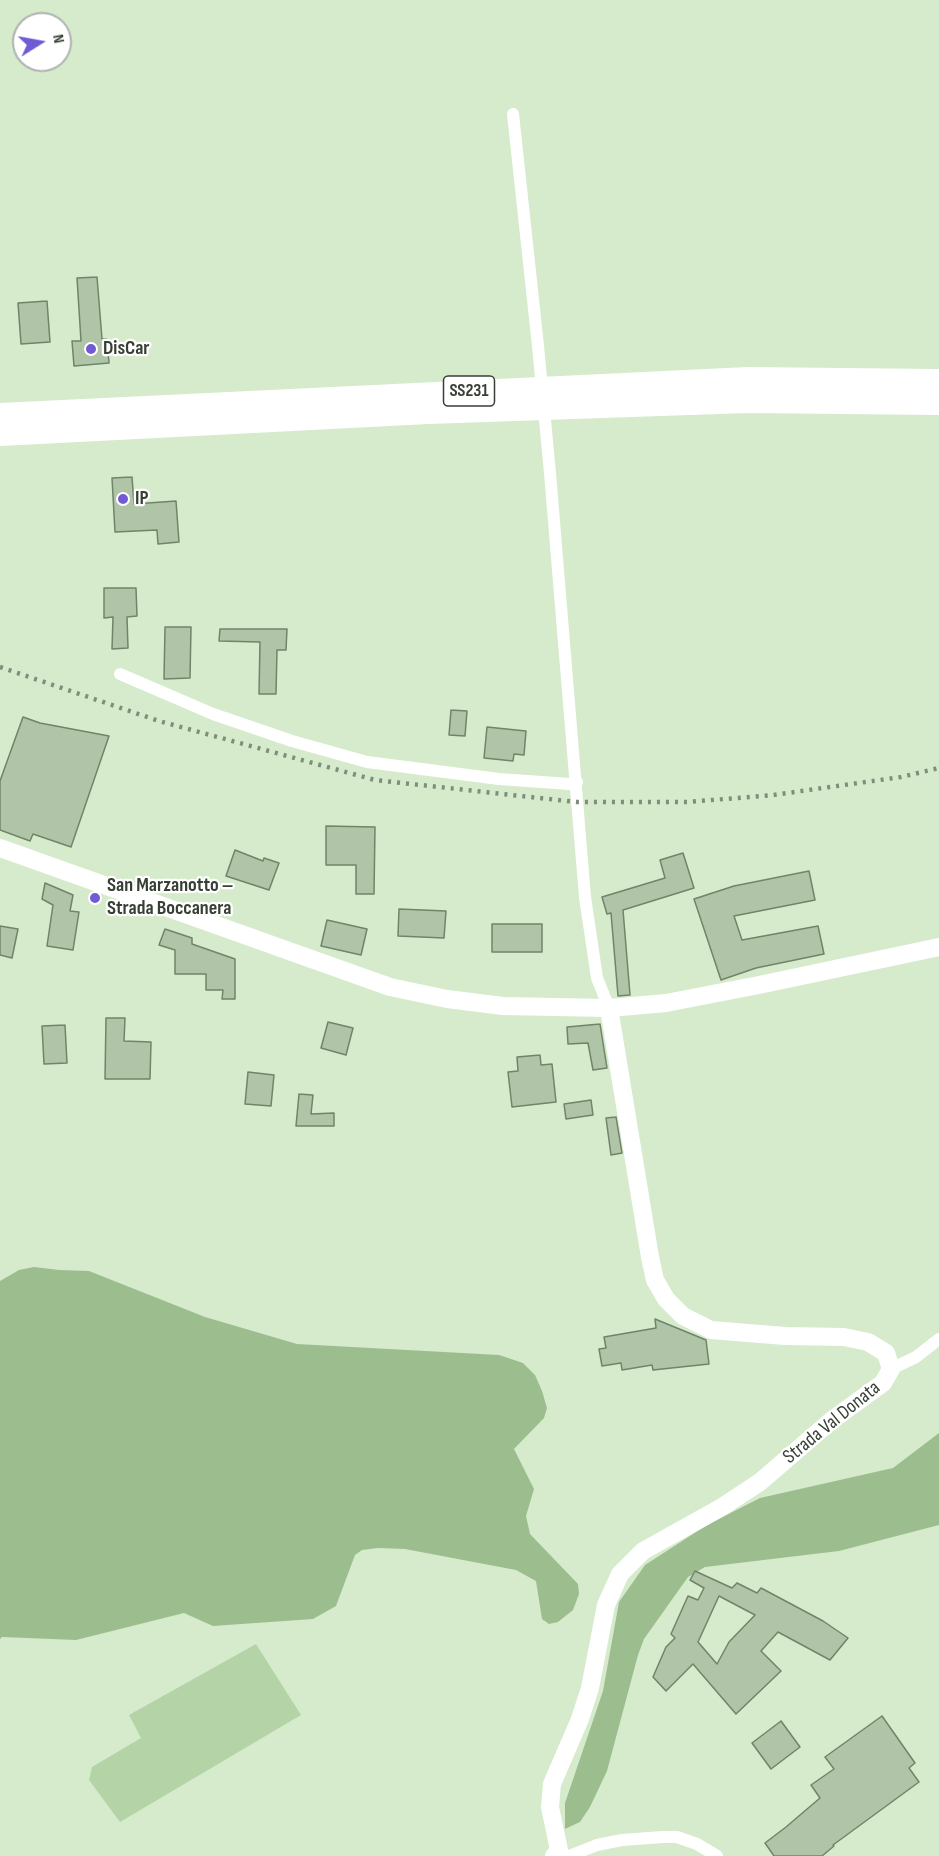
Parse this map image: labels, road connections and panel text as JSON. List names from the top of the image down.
{
  "streets": {
    "highway": ["SS231"],
    "street": ["Strada Val Donata"]
  },
  "places": ["DisCar", "IP", "San Marzanotto – Strada Boccanera"],
  "north": "right"
}
